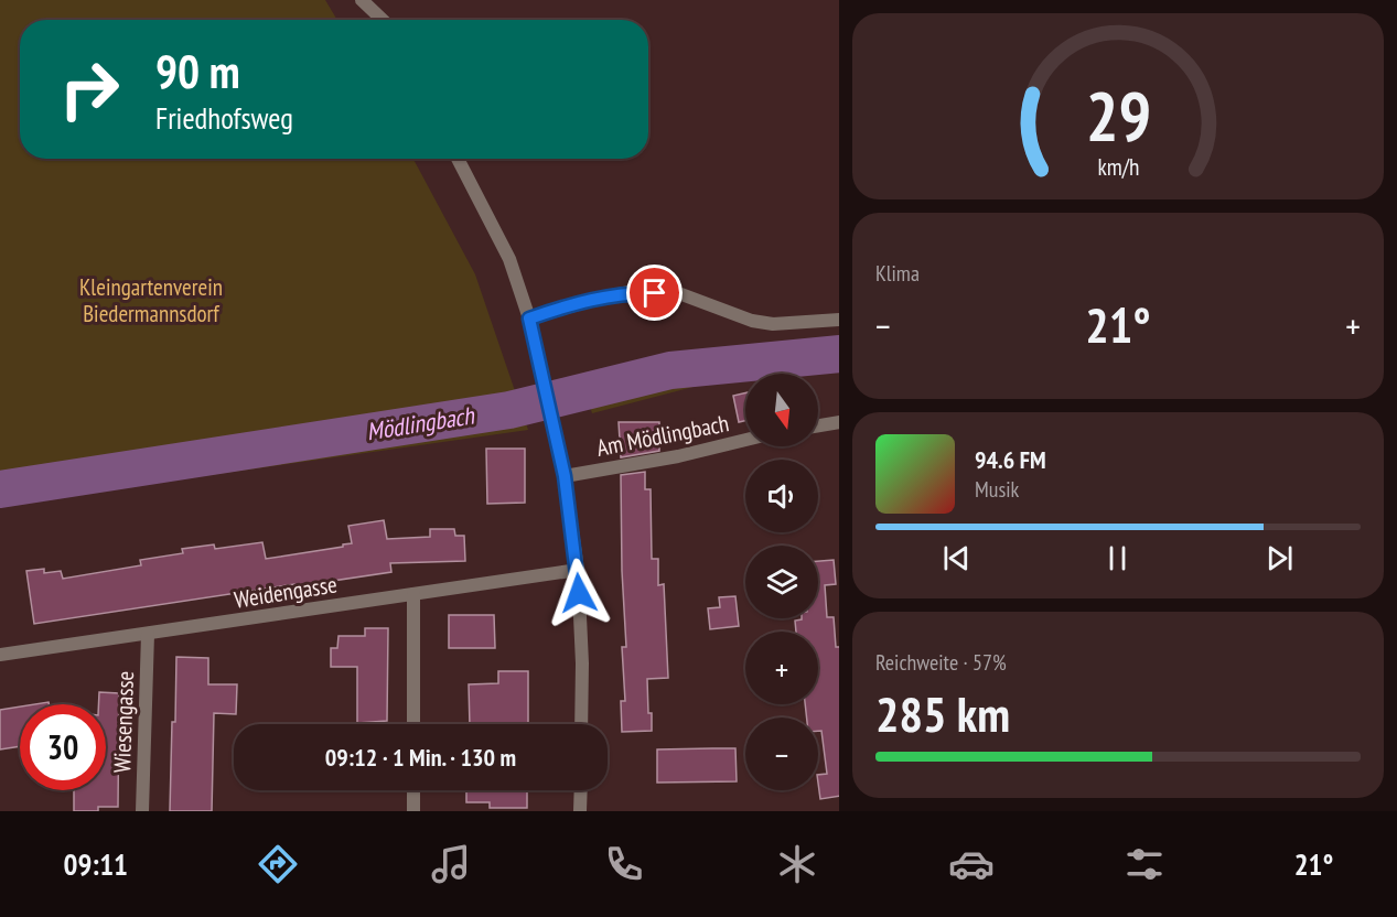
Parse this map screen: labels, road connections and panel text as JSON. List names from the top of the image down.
{
  "streets": {
    "street": ["Am Mödlingbach", "Weidengasse", "Wiesengasse"]
  },
  "crossings": [
    ["Weidengasse", "Wiesengasse"]
  ],
  "water": ["Mödlingbach"],
  "parks": ["Kleingartenverein Biedermannsdorf"],
  "north": "bottom",
  "page": {
    "turn": ["90 m", "Friedhofsweg"],
    "tile": [
      "Klima",
      ["Reichweite · 57%", "285 km"]
    ],
    "heat": ["−", "21°", "+"],
    "map_buttons": ["+", "−"],
    "song": ["94.6 FM", "Musik"],
    "limit": "30",
    "trip": "09:12 · 1 Min. · 130 m",
    "tabs": ["09:11", "21°"],
    "gauge": ["29", "km/h"]
  }
}
